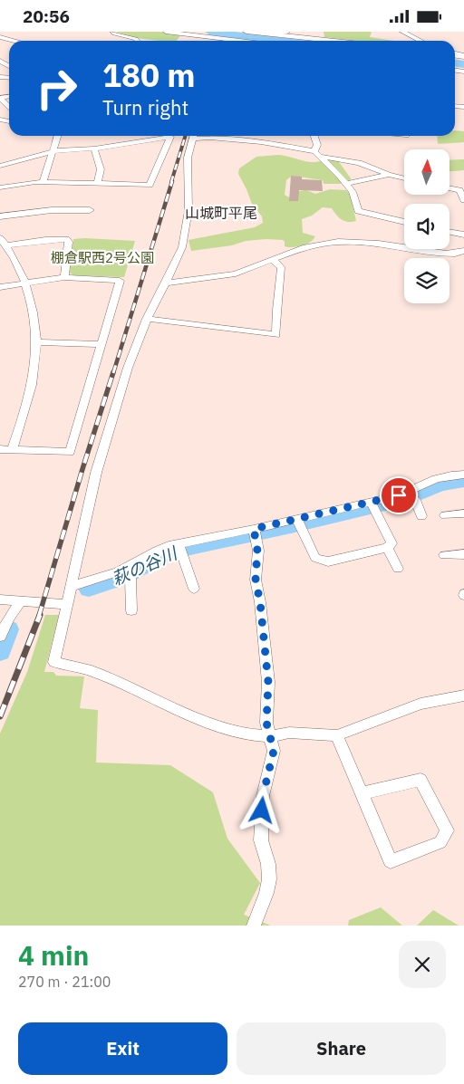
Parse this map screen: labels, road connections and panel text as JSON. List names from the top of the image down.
{
  "districts": ["山城町平尾"],
  "water": ["萩の谷川"],
  "parks": ["棚倉駅西2号公園"],
  "north": "top",
  "page": {
    "status": "20:56",
    "turn": ["180 m", "Turn right"],
    "heading": ["4 min", "270 m · 21:00"],
    "buttons": ["Exit", "Share"]
  }
}
